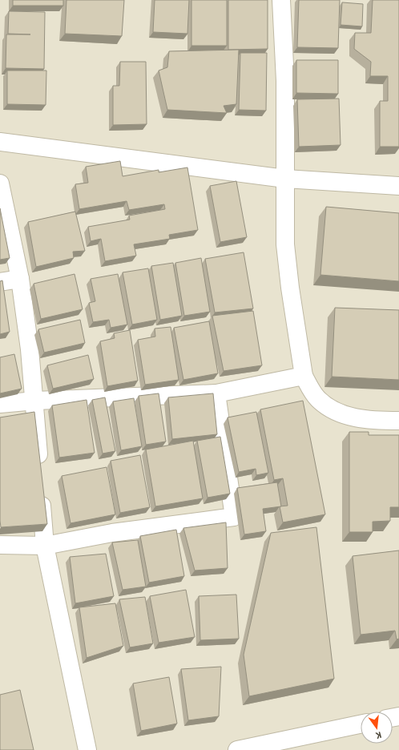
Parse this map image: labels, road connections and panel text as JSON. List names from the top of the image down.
{
  "north": "bottom"
}
